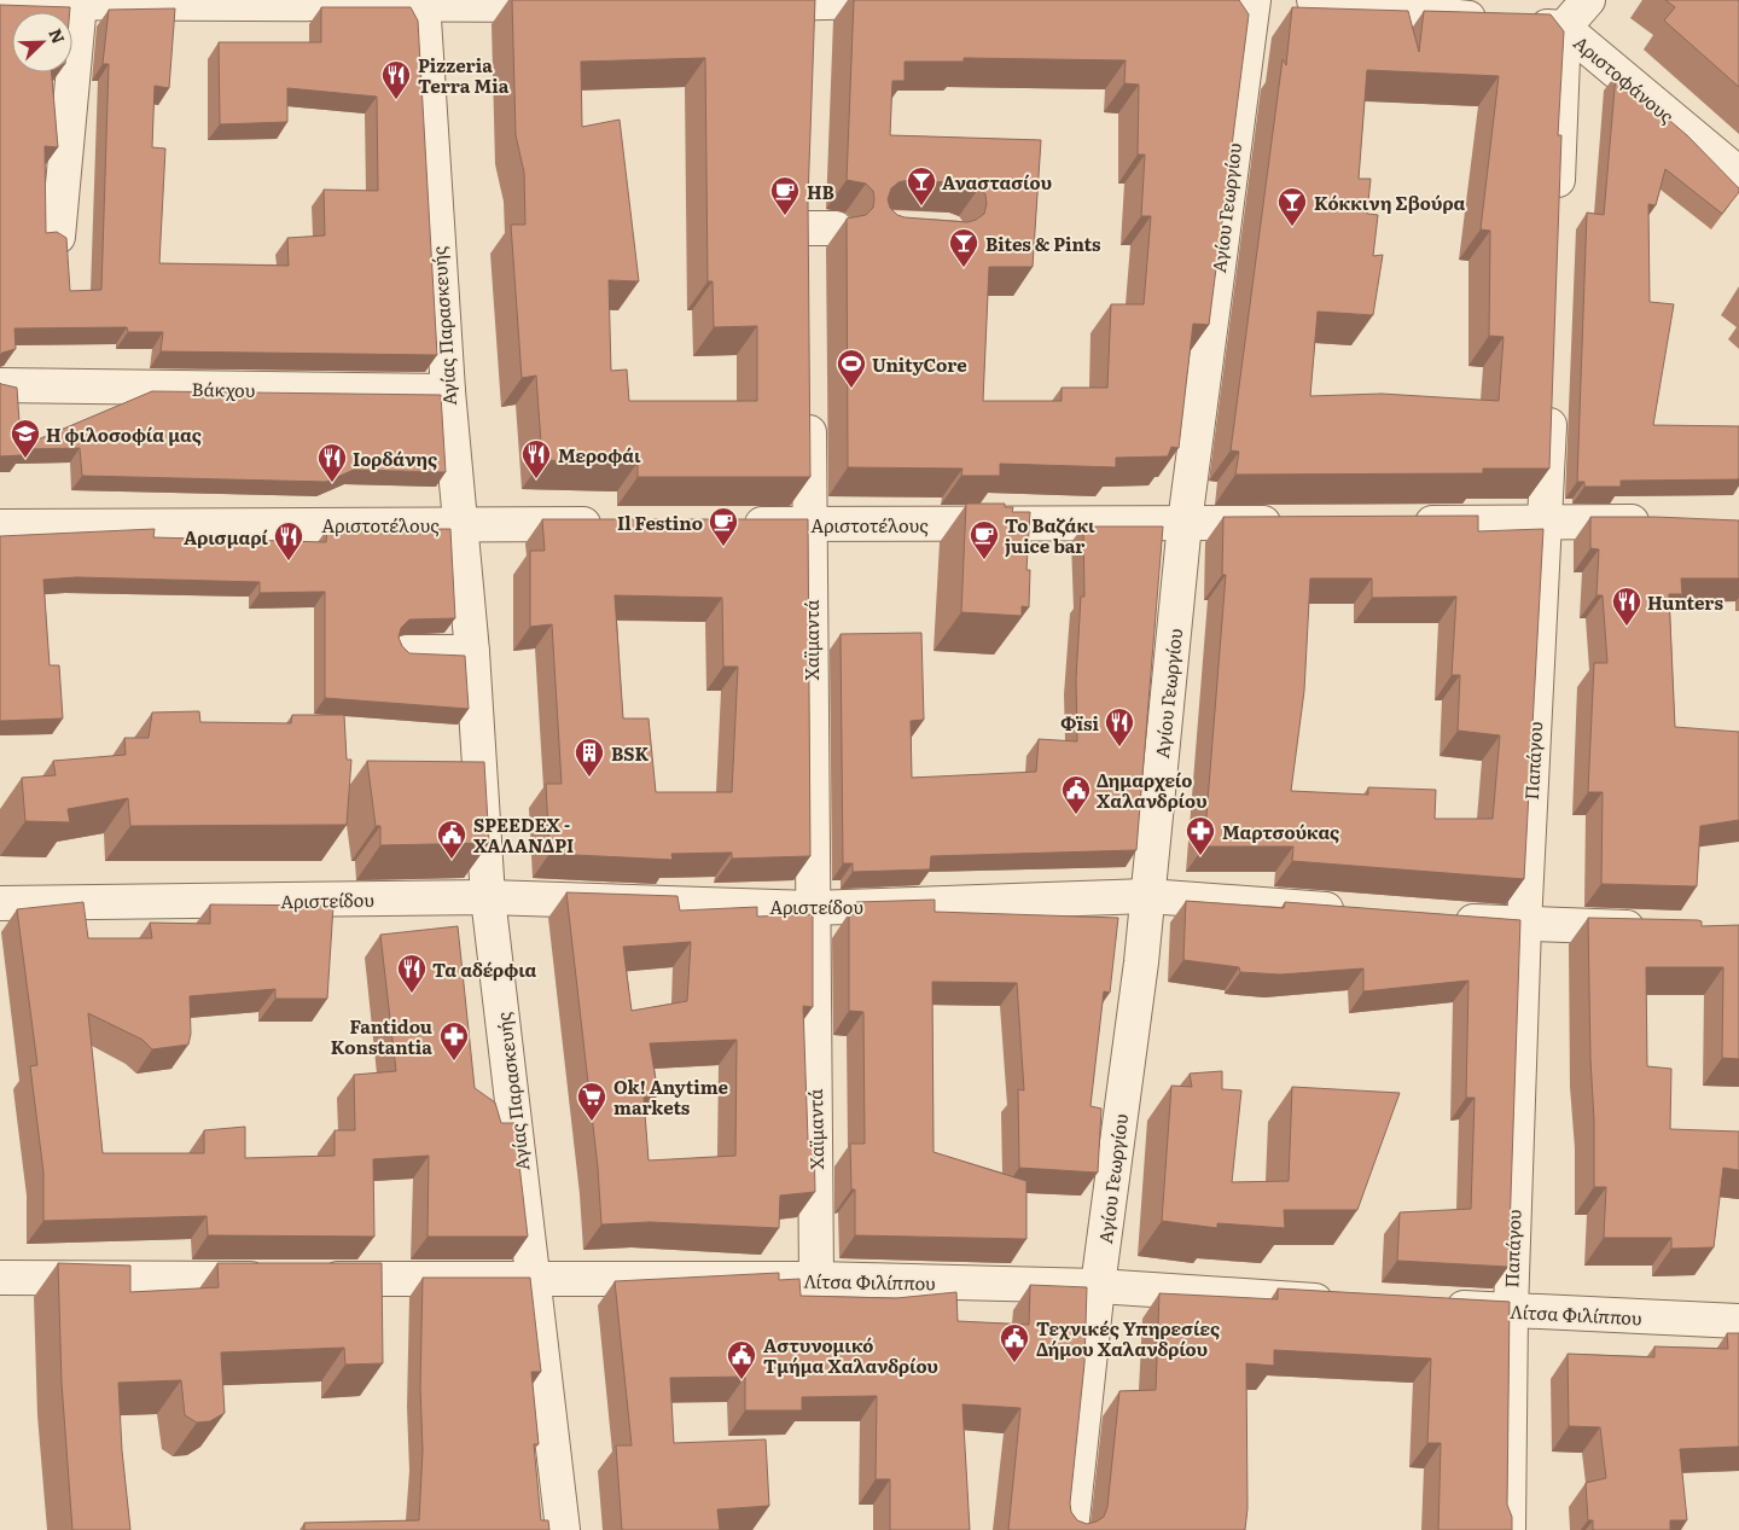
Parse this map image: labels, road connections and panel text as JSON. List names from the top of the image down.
{
  "streets": {
    "street": [
      "Αριστοφάνους",
      "Αγίου Γεωργίου",
      "Αγίας Παρασκευής",
      "Βάκχου",
      "Αριστοτέλους",
      "Χαϊμαντά",
      "Παπάγου",
      "Αριστείδου",
      "Λίτσα Φιλίππου"
    ]
  },
  "crossings": [
    ["Αγίου Γεωργίου", "Αριστοτέλους"],
    ["Αγίου Γεωργίου", "Αριστείδου"],
    ["Αγίου Γεωργίου", "Λίτσα Φιλίππου"],
    ["Αγίας Παρασκευής", "Βάκχου"],
    ["Αγίας Παρασκευής", "Αριστοτέλους"],
    ["Αγίας Παρασκευής", "Αριστείδου"],
    ["Αγίας Παρασκευής", "Λίτσα Φιλίππου"],
    ["Αριστοτέλους", "Χαϊμαντά"],
    ["Χαϊμαντά", "Αριστείδου"],
    ["Χαϊμαντά", "Λίτσα Φιλίππου"],
    ["Παπάγου", "Λίτσα Φιλίππου"]
  ],
  "places": {
    "restaurant": [
      "Pizzeria Terra Mia",
      "Μεροφάι",
      "Ιορδάνης",
      "Αρισμαρί",
      "Hunters",
      "Φïsi",
      "Τα αδέρφια"
    ],
    "bar": ["Αναστασίου", "Κόκκινη Σβούρα", "Bites & Pints"],
    "cafe": ["HB", "Il Festino", "Το Βαζάκι juice bar"],
    "sports": ["UnityCore"],
    "school or university": ["Η φιλοσοφία μας"],
    "building": ["BSK"],
    "public building": [
      "Δημαρχείο Χαλανδρίου",
      "SPEEDEX - ΧΑΛΑΝΔΡΙ",
      "Τεχνικές Υπηρεσίες Δήμου Χαλανδρίου",
      "Αστυνομικό Τμήμα Χαλανδρίου"
    ],
    "pharmacy": ["Μαρτσούκας", "Fantidou Konstantia"],
    "supermarket": ["Ok! Anytime markets"]
  },
  "north": "top right"
}
